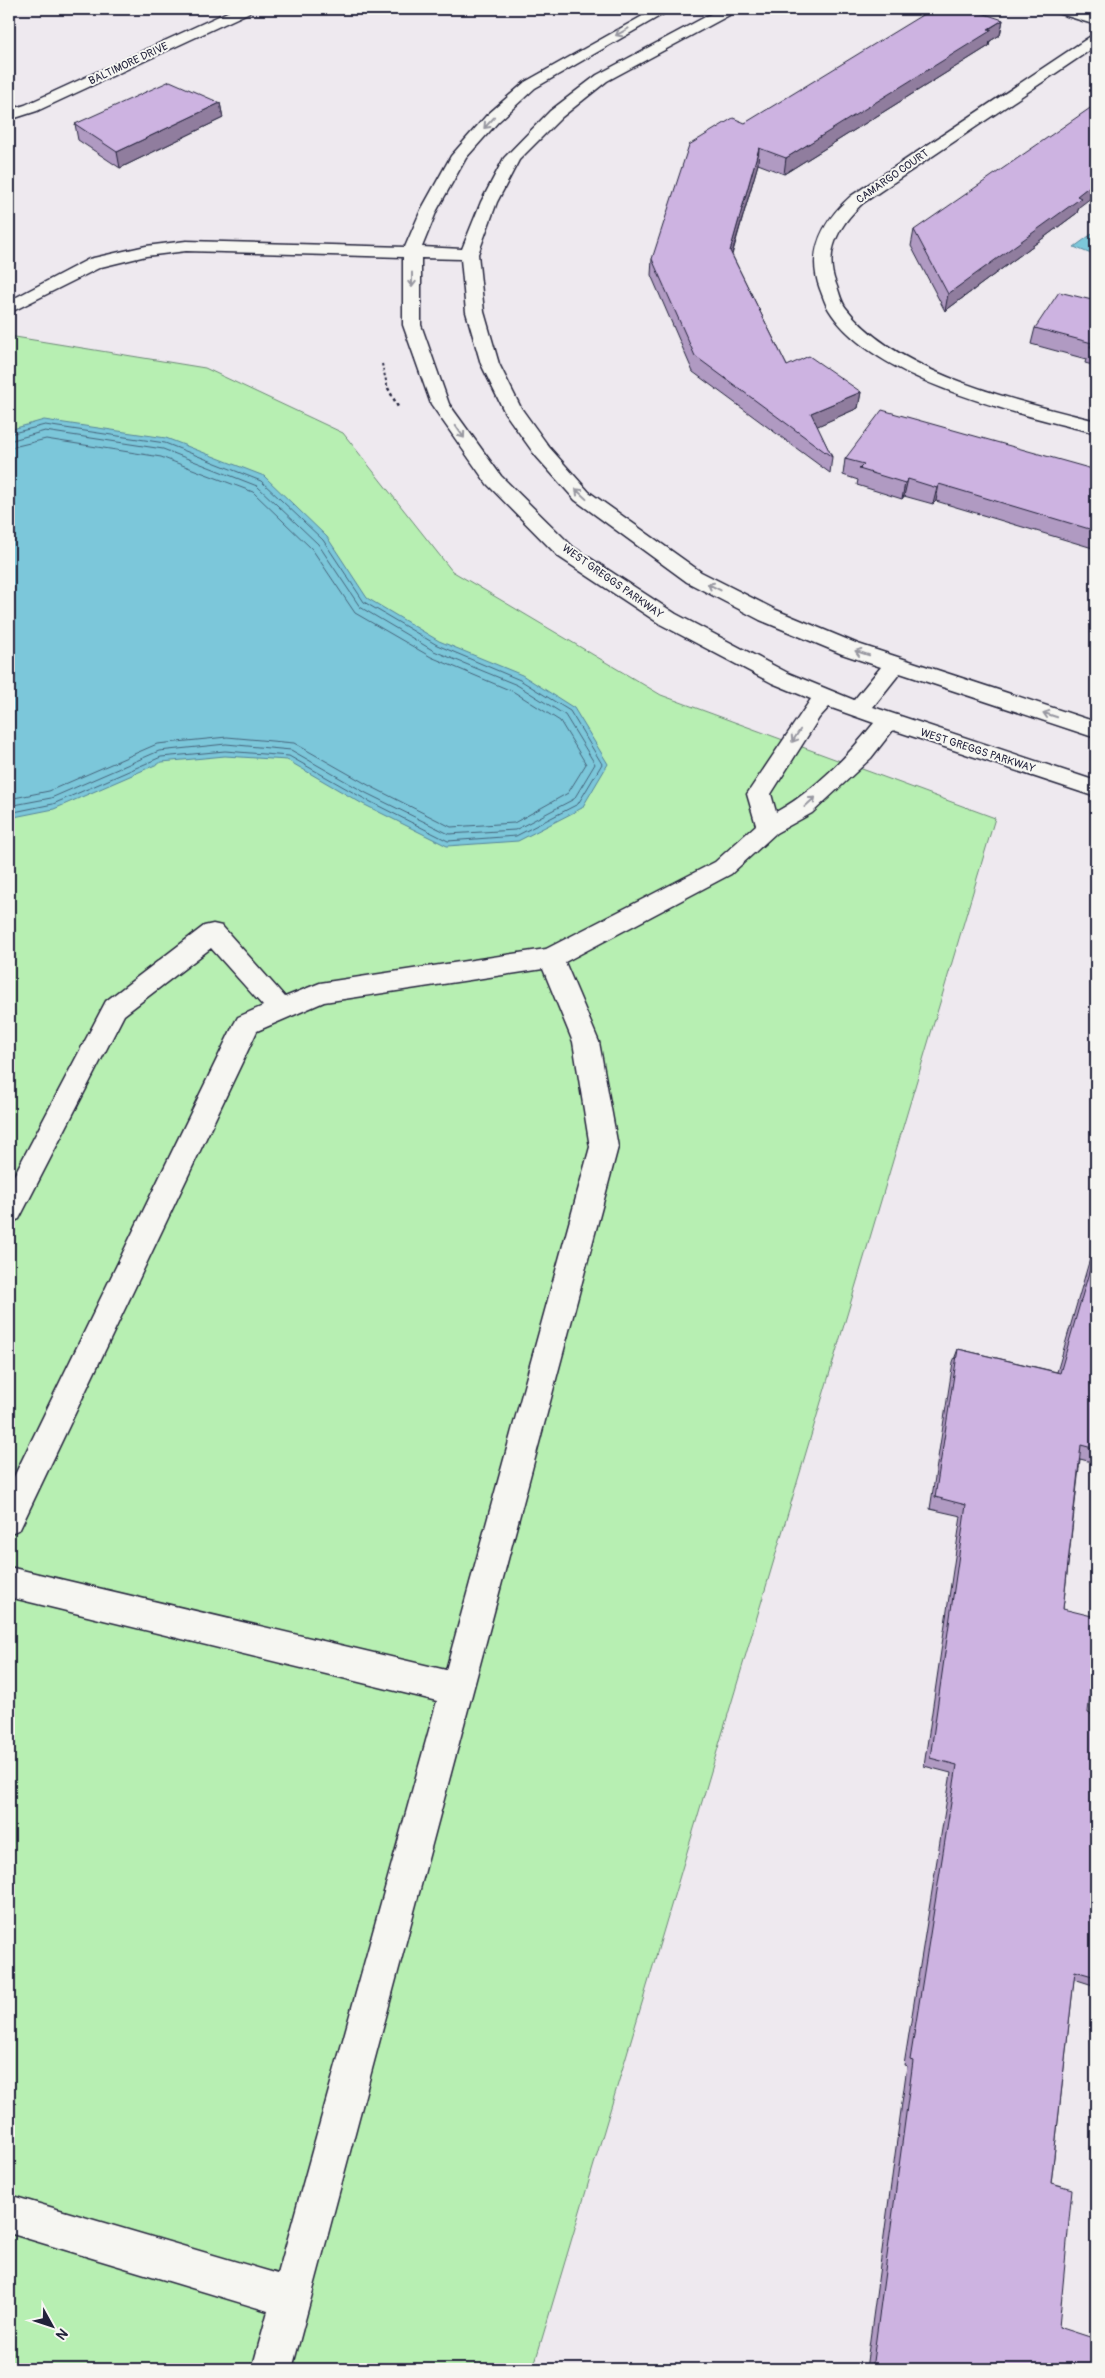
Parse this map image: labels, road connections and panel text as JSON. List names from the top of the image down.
{
  "streets": {
    "street": ["BALTIMORE DRIVE", "CAMARGO COURT", "WEST GREGGS PARKWAY"]
  },
  "north": "bottom right"
}
